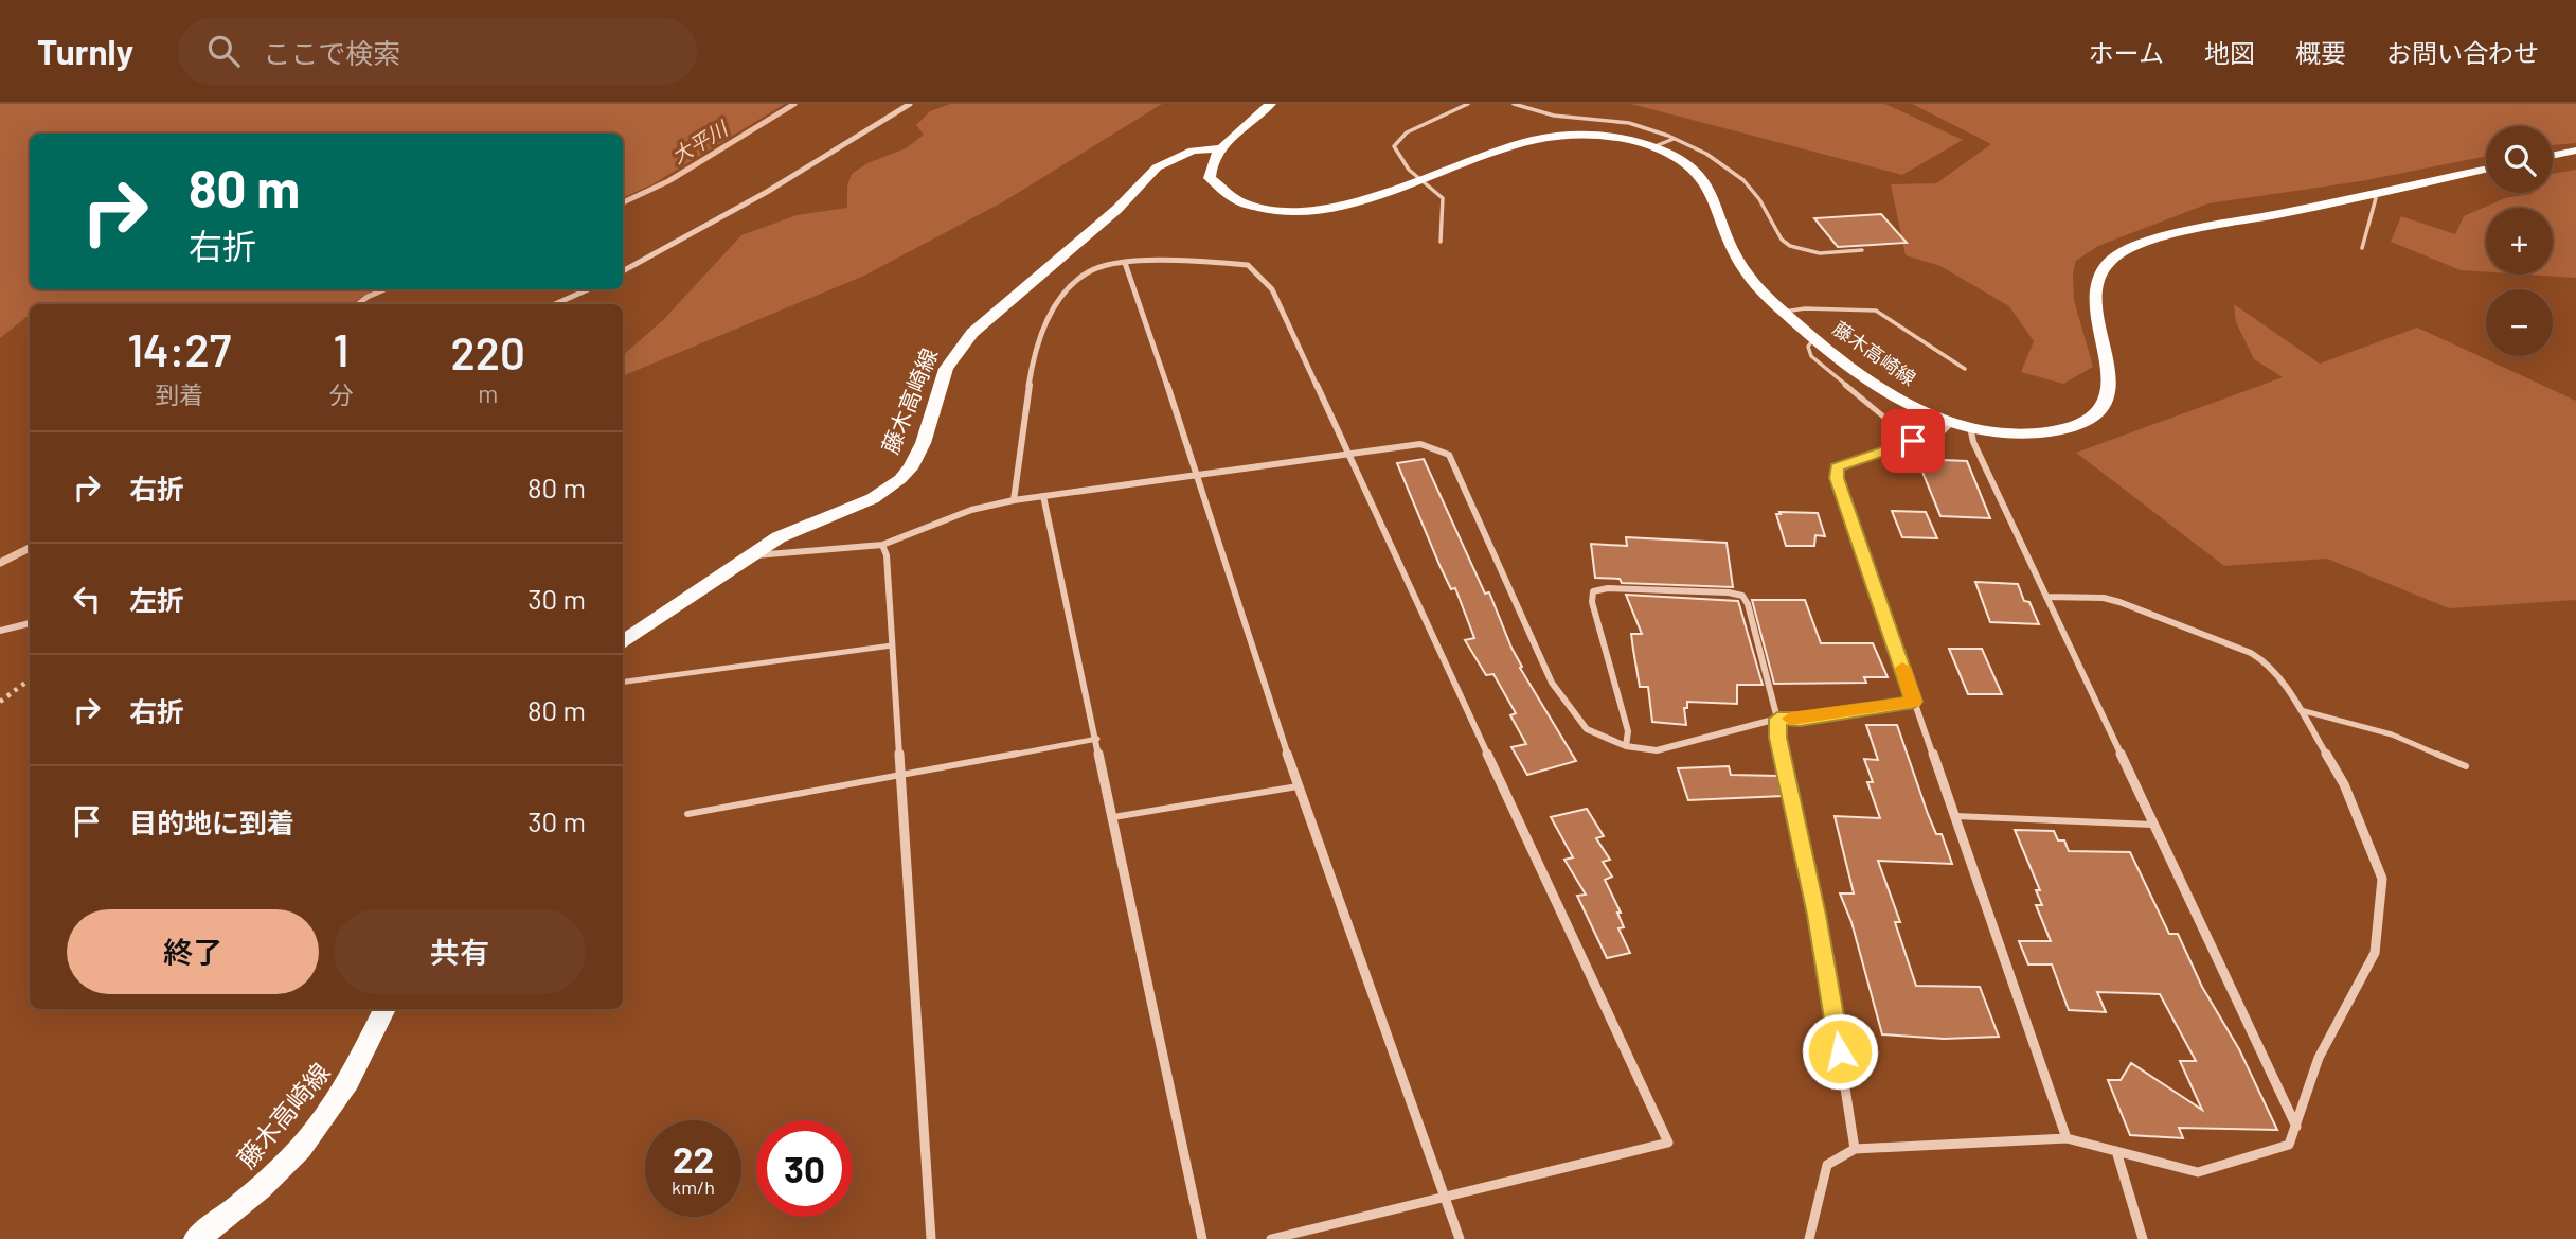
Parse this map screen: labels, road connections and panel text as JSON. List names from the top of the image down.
{
  "streets": {
    "main road": ["藤木高崎線"]
  },
  "water": ["大平川"],
  "page": {
    "header": "Turnly",
    "search": "ここで検索",
    "nav": [
      "ホーム",
      "地図",
      "概要",
      "お問い合わせ"
    ],
    "map_buttons": ["+", "−"],
    "turn": ["80 m", "右折"],
    "eta": [
      "14:27",
      "到着",
      "1",
      "分",
      "220",
      "m"
    ],
    "list": [
      {
        "name": "右折",
        "value": "80 m"
      },
      {
        "name": "左折",
        "value": "30 m"
      },
      {
        "name": "右折",
        "value": "80 m"
      },
      {
        "name": "目的地に到着",
        "value": "30 m"
      }
    ],
    "buttons": ["終了", "共有"],
    "speed": "22 km/h",
    "limit": "30"
  }
}
